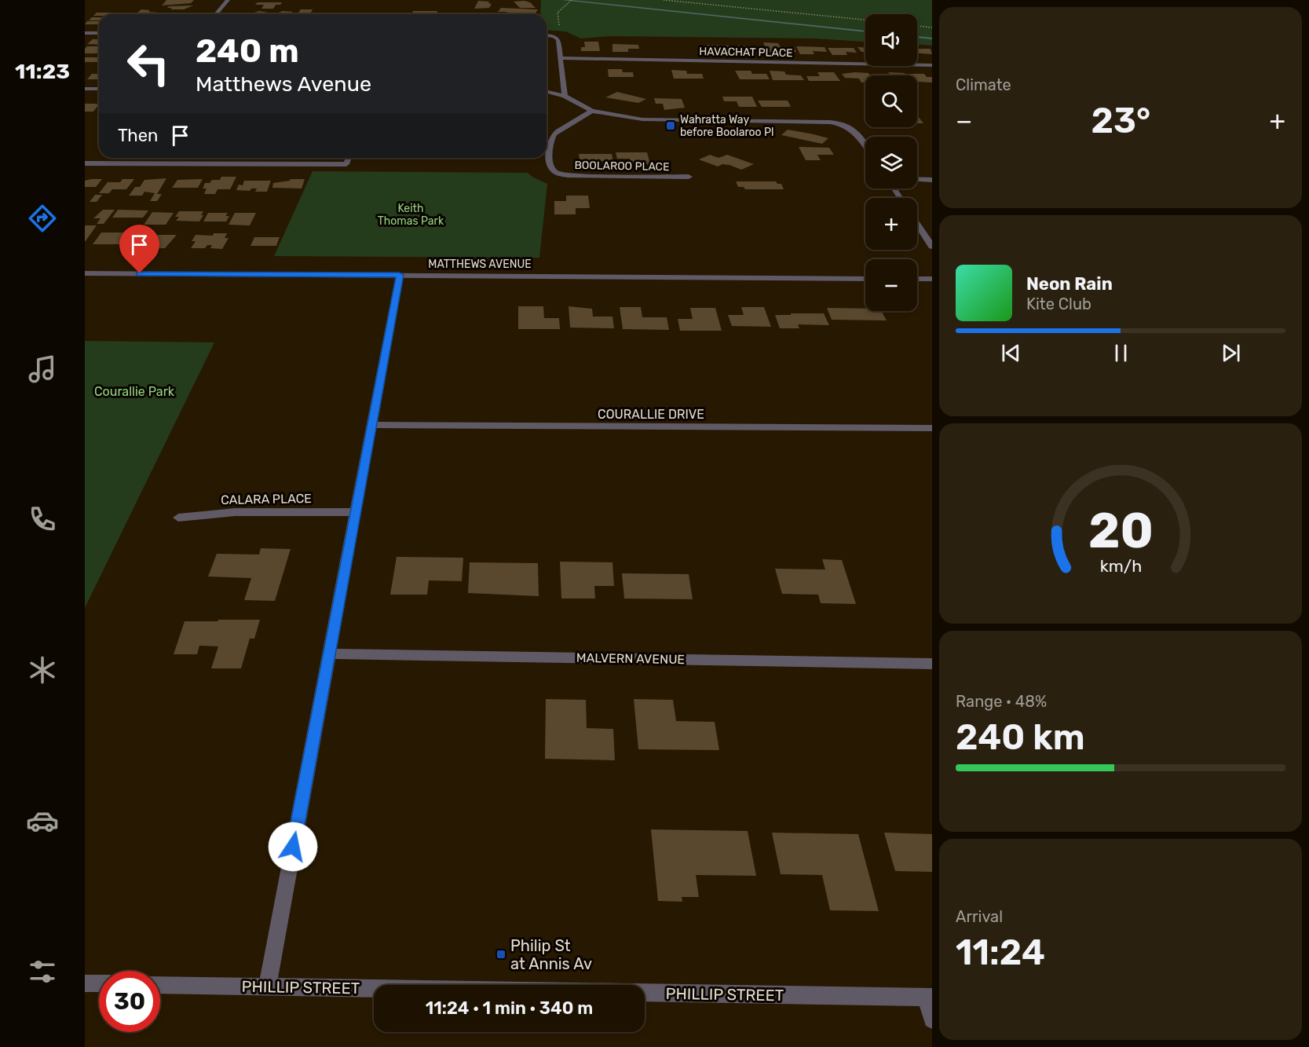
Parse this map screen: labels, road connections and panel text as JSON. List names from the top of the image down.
{
  "streets": {
    "street": [
      "HAVACHAT PLACE",
      "BOOLAROO PLACE",
      "MATTHEWS AVENUE",
      "COURALLIE DRIVE",
      "CALARA PLACE",
      "MALVERN AVENUE",
      "PHILLIP STREET"
    ]
  },
  "parks": ["Keith Thomas Park", "Courallie Park"],
  "places": {
    "transit": ["Wahratta Way before Boolaroo Pl", "Philip St at Annis Av"]
  },
  "page": {
    "tabs": "11:23",
    "tile": [
      "Climate",
      ["Range · 48%", "240 km"],
      ["Arrival", "11:24"]
    ],
    "map_buttons": ["+", "−"],
    "turn": ["240 m", "Matthews Avenue"],
    "heat": ["−", "23°", "+"],
    "then": "Then",
    "song": ["Neon Rain", "Kite Club"],
    "limit": "30",
    "trip": "11:24 · 1 min · 340 m",
    "gauge": ["20", "km/h"]
  }
}
